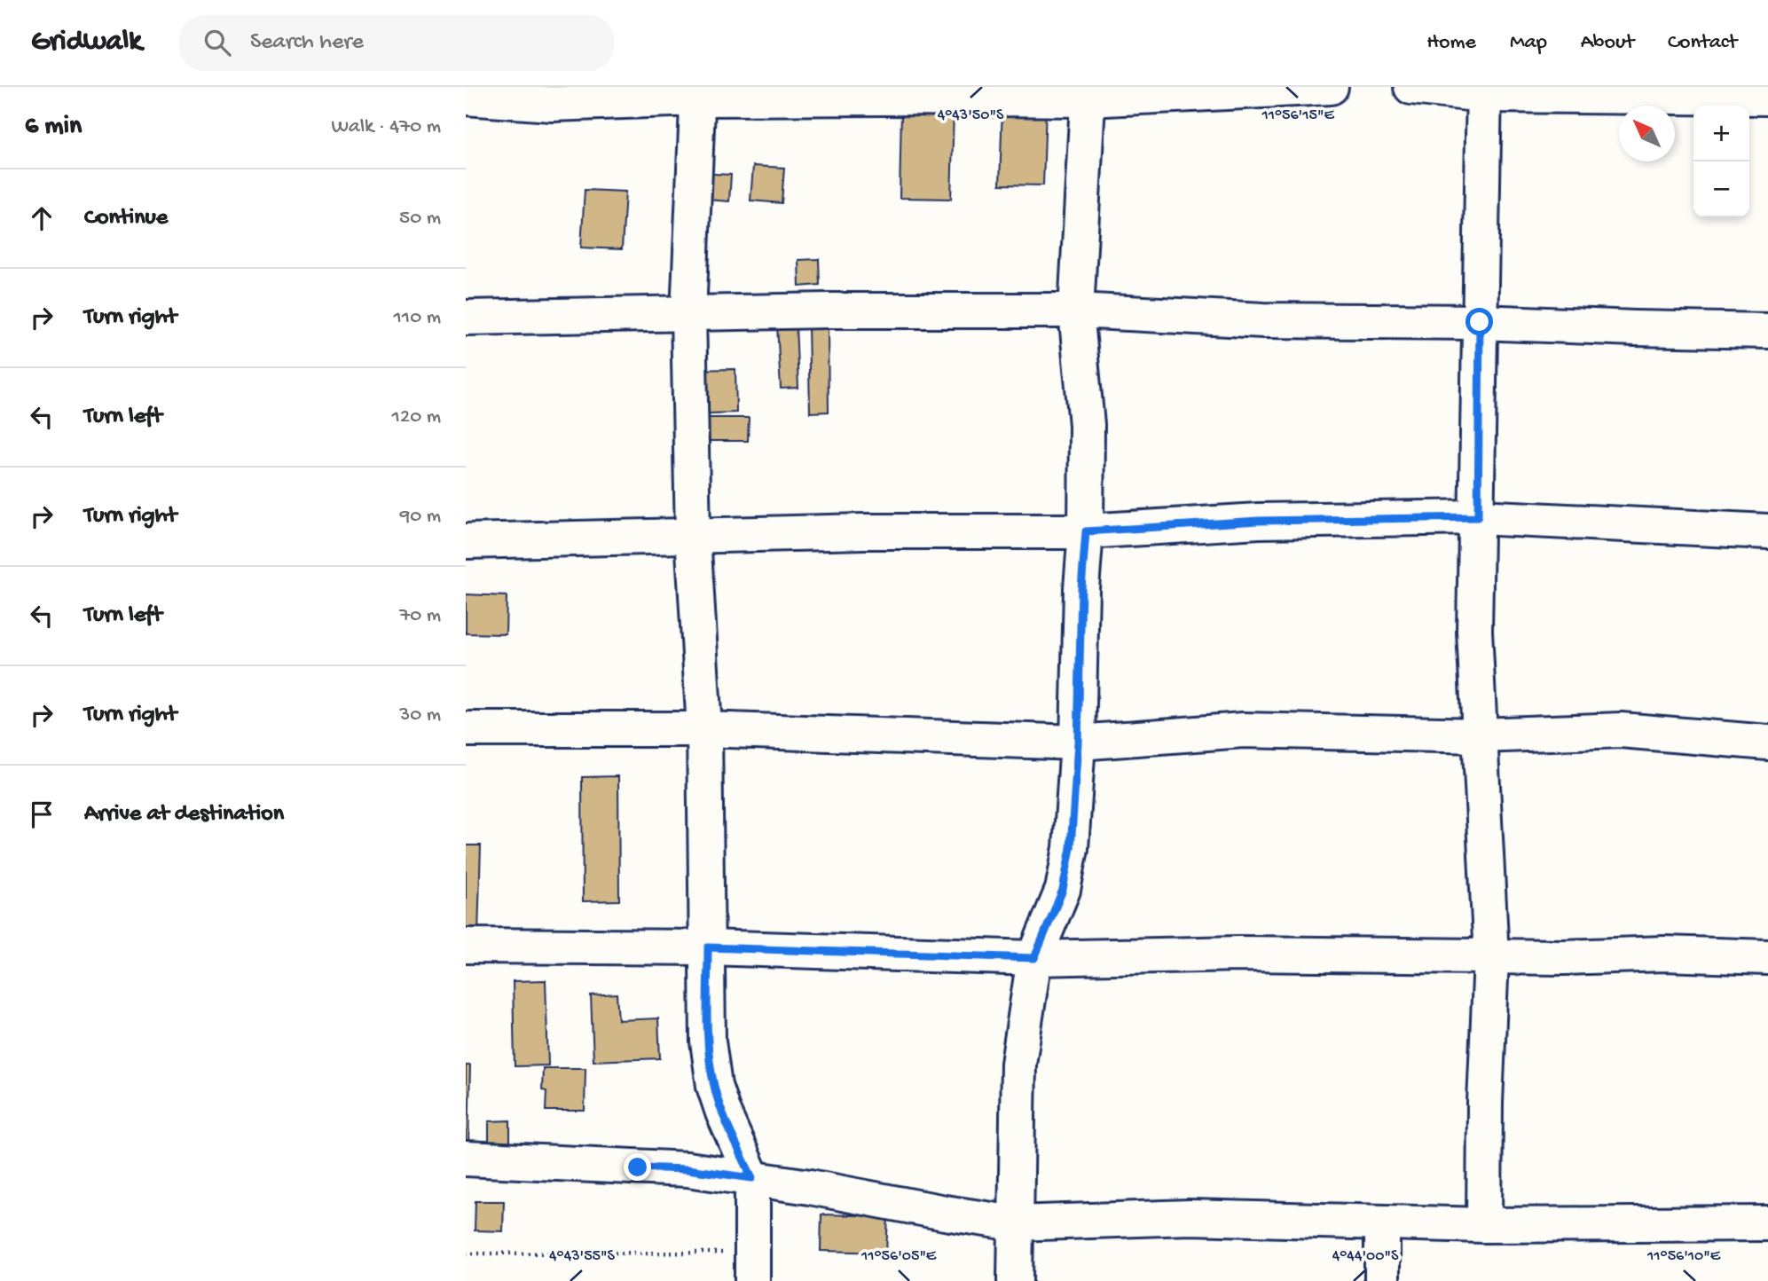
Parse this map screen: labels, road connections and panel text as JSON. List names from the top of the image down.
{
  "north": "top left",
  "page": {
    "header": "Gridwalk",
    "search": "Search here",
    "nav": [
      "Home",
      "Map",
      "About",
      "Contact"
    ],
    "heading": ["6 min", "Walk · 470 m"],
    "map_buttons": ["+", "−"],
    "list": [
      ["Continue", "50 m"],
      ["Turn right", "110 m"],
      ["Turn left", "120 m"],
      ["Turn right", "90 m"],
      ["Turn left", "70 m"],
      ["Turn right", "30 m"],
      "Arrive at destination"
    ]
  },
  "coordinates": [
    "4°43'50\"S",
    "11°56'15\"E",
    "4°43'55\"S",
    "4°44'00\"S",
    "11°56'05\"E",
    "11°56'10\"E"
  ]
}
